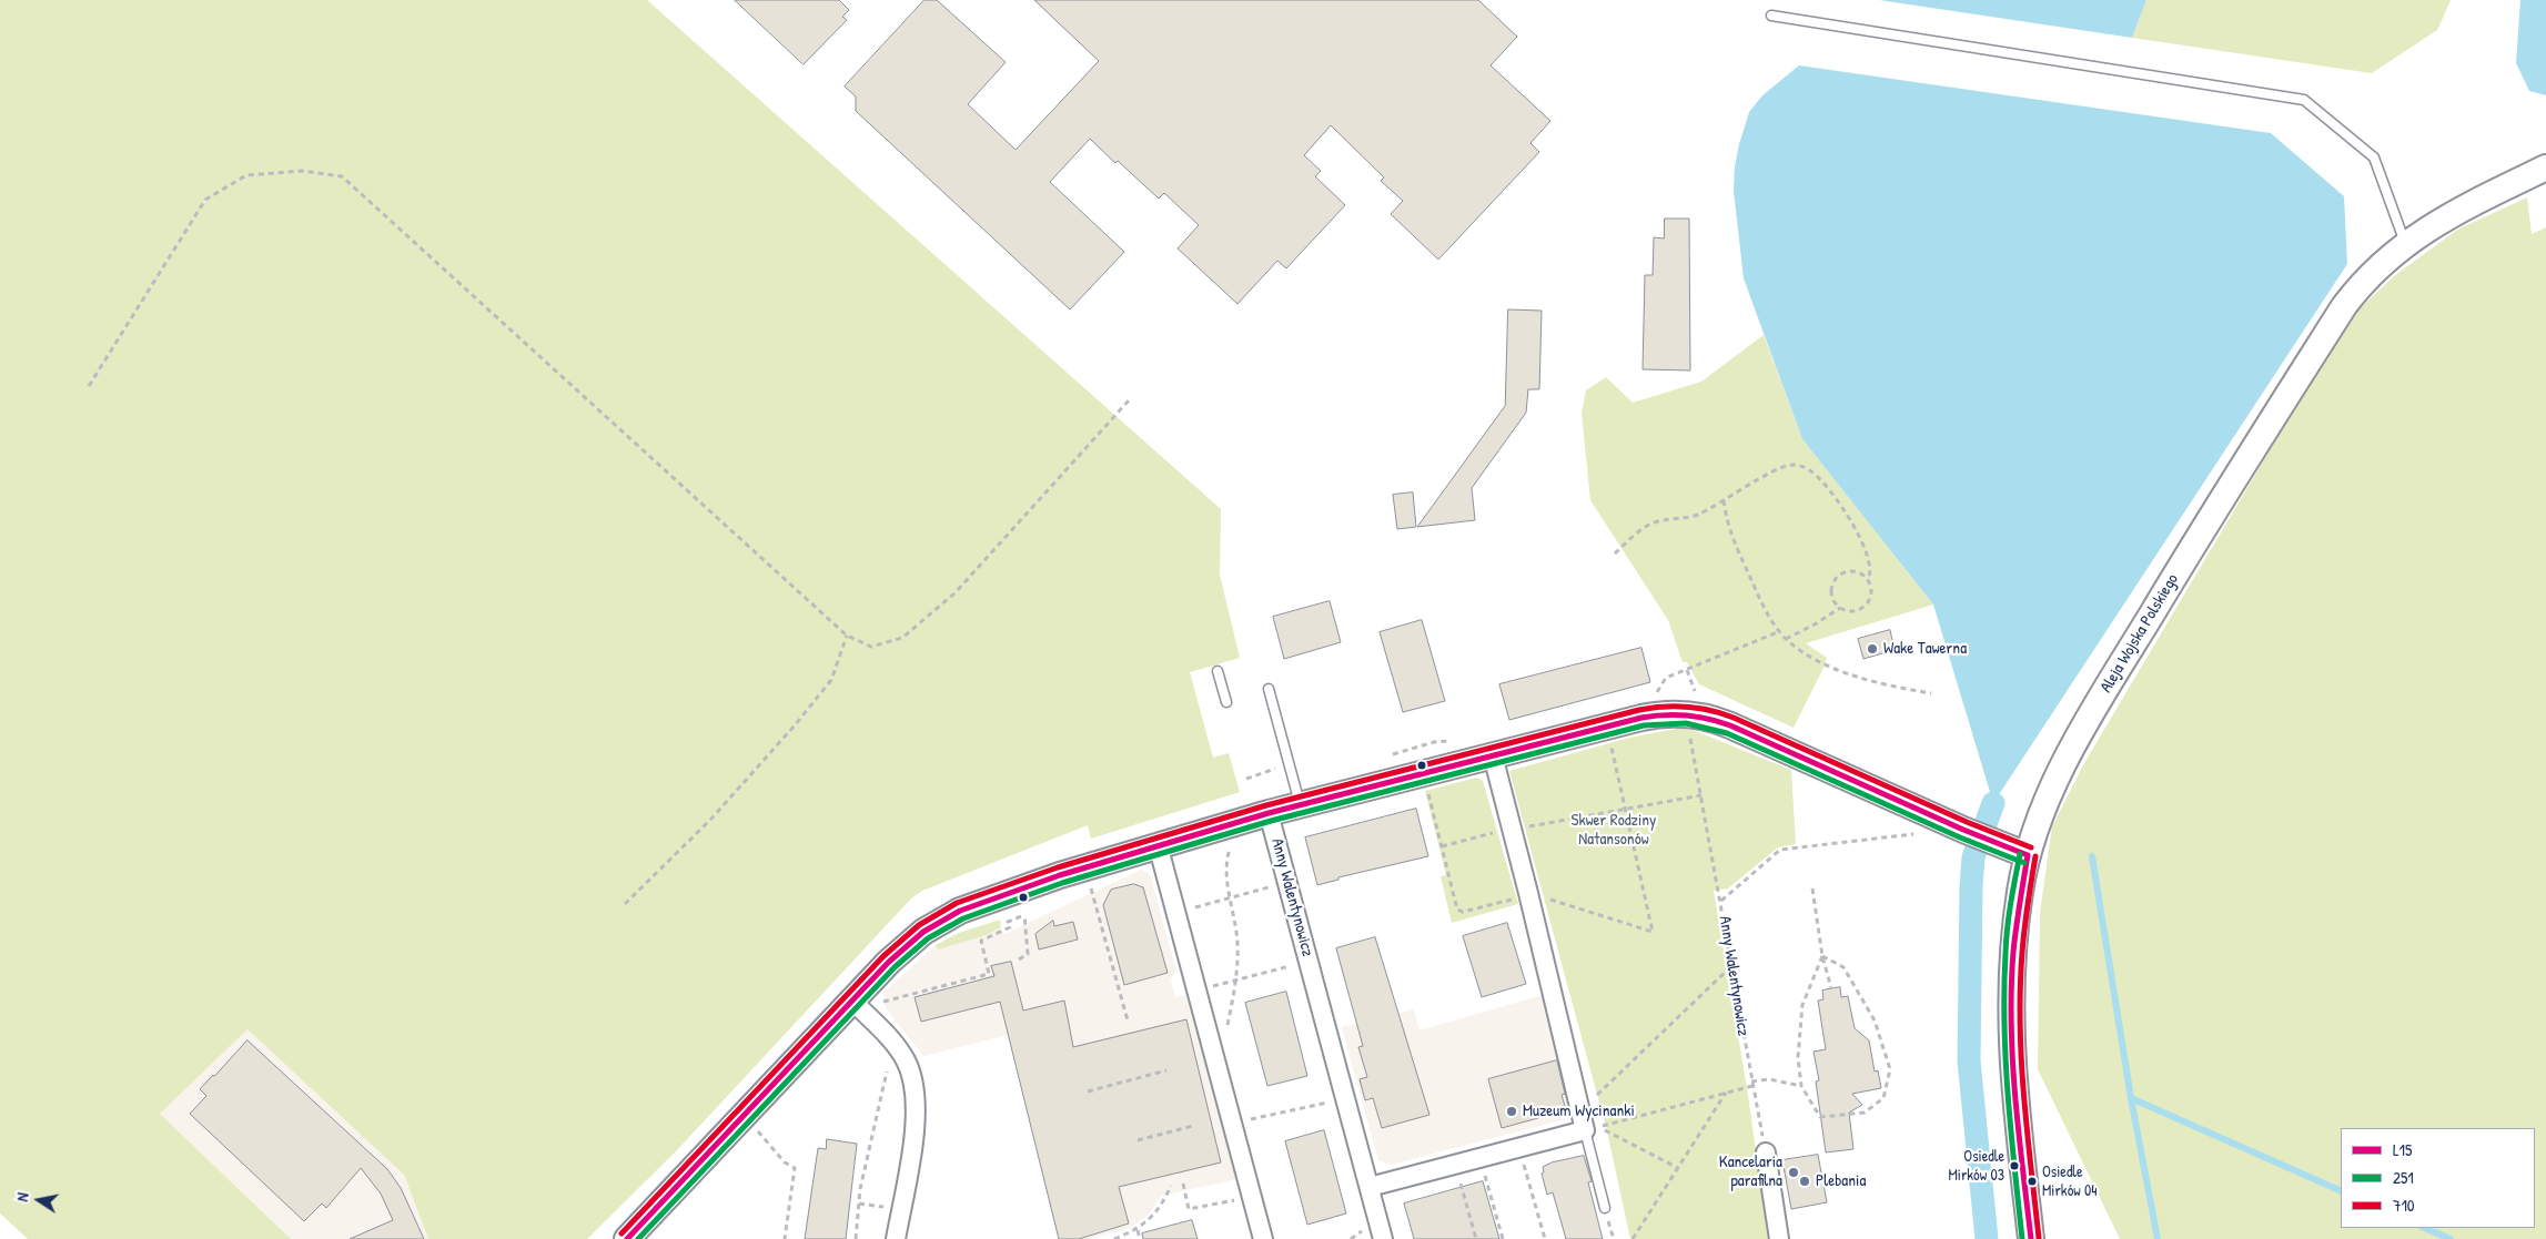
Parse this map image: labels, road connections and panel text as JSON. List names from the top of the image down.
{
  "streets": {
    "street": ["Aleja Wojska Polskiego", "Anny Walentynowicz"]
  },
  "parks": ["Skwer Rodziny Natansonów"],
  "places": [
    "Wake Tawerna",
    "Muzeum Wycinanki",
    "Osiedle Mirków 03",
    "Kancelaria parafilna",
    "Plebania",
    "Osiedle Mirków 04"
  ],
  "lines": ["transit line 710", "transit line L15", "transit line 251"],
  "legend": ["L15", "251", "710"],
  "north": "left"
}
